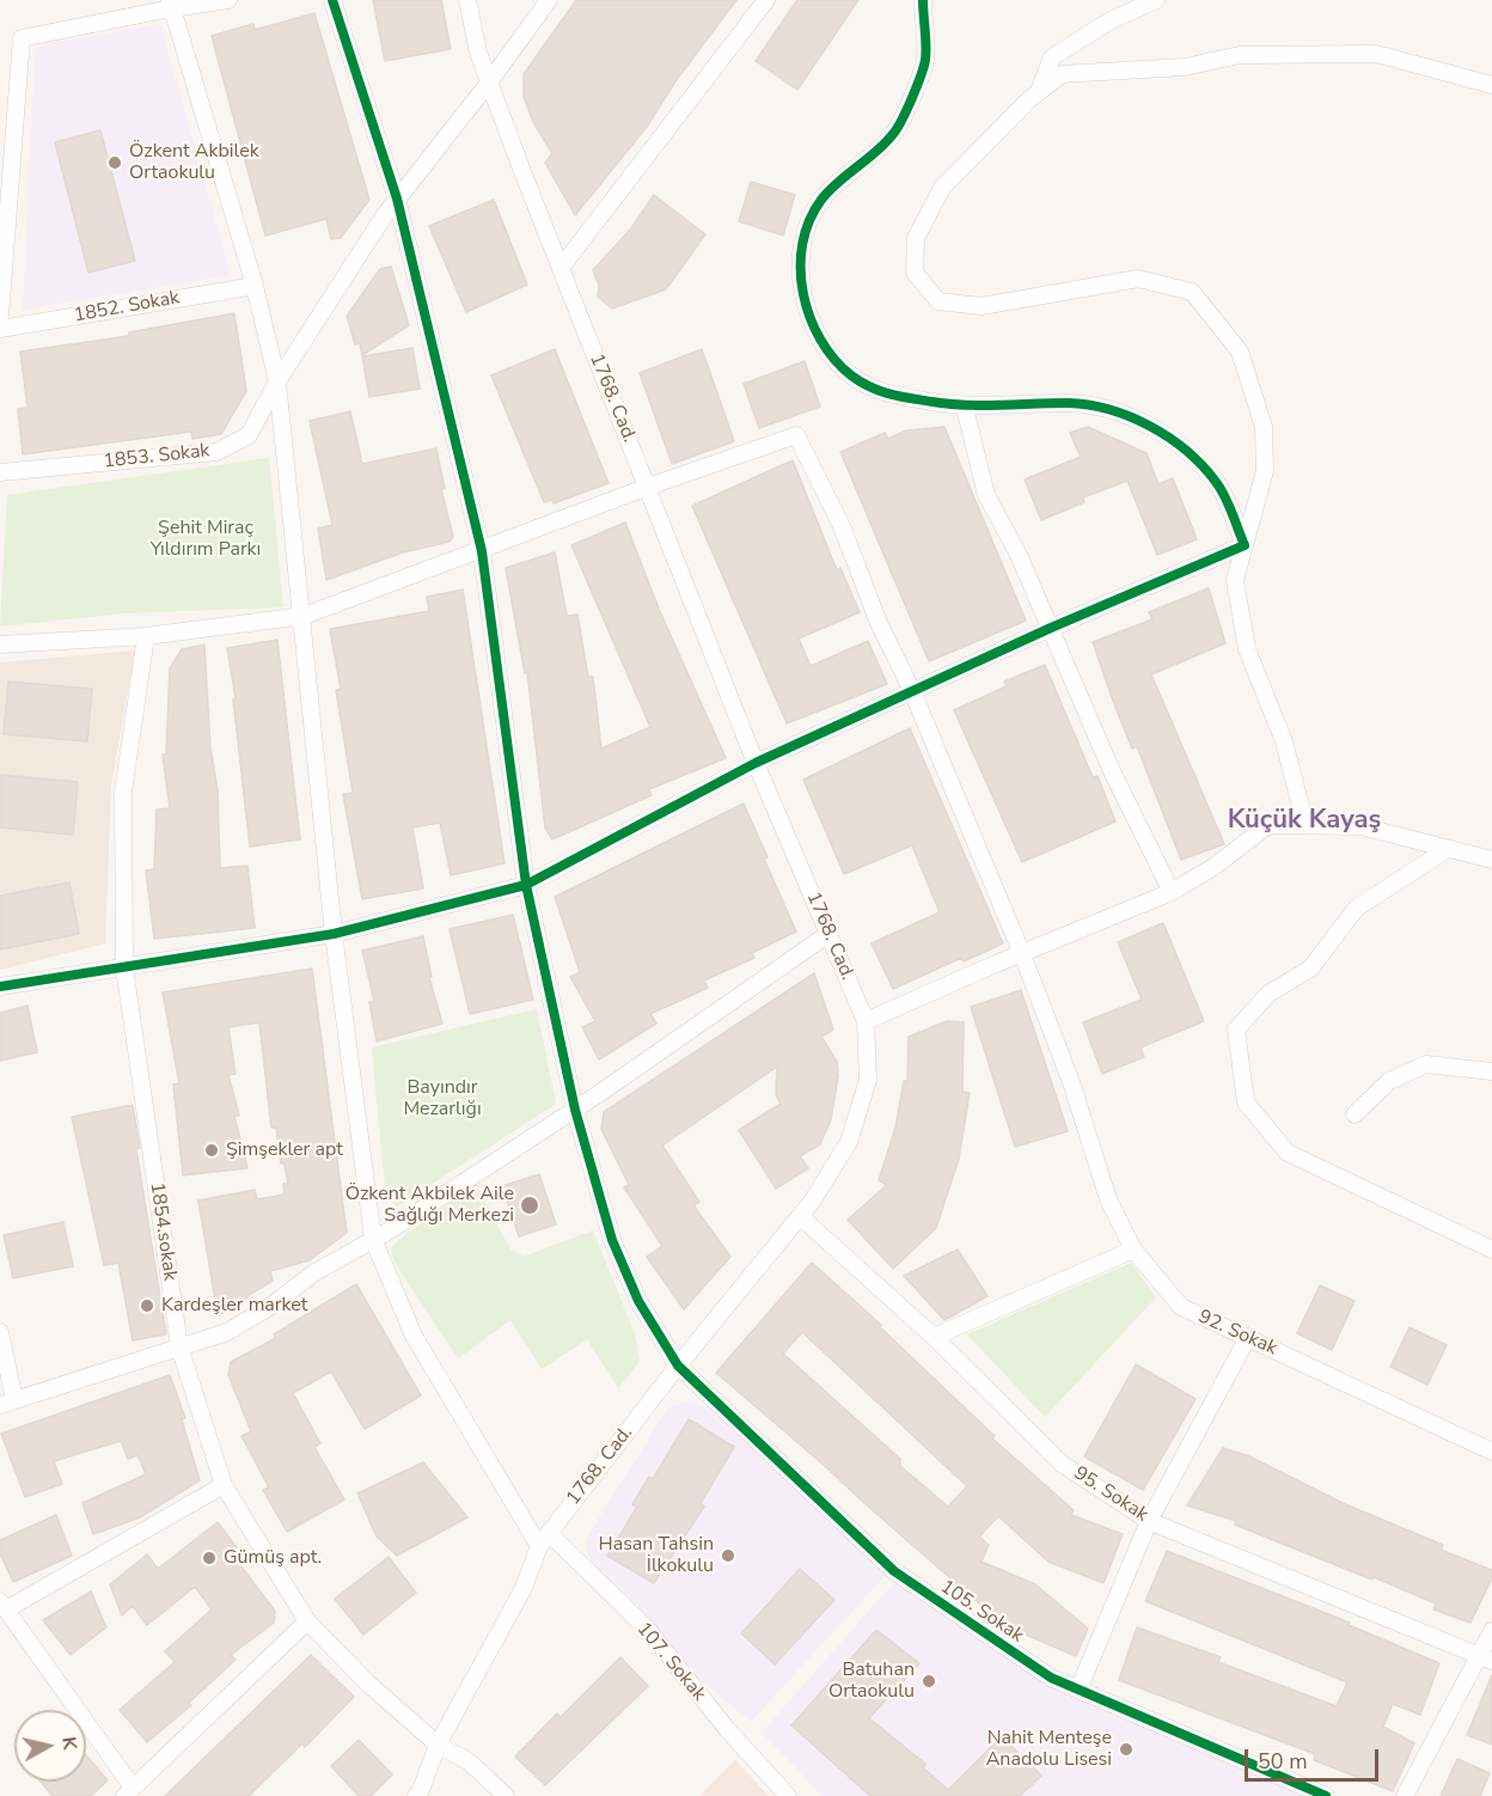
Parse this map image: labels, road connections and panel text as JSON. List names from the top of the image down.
{
  "streets": {
    "street": [
      "1852. Sokak",
      "1768. Cad.",
      "1853. Sokak",
      "1854.sokak",
      "92. Sokak",
      "95. Sokak",
      "105. Sokak",
      "107. Sokak"
    ]
  },
  "crossings": [
    ["1852. Sokak", "107. Sokak"],
    ["1768. Cad.", "1853. Sokak"],
    ["1768. Cad.", "1854.sokak"],
    ["1768. Cad.", "92. Sokak"],
    ["1768. Cad.", "95. Sokak"],
    ["1768. Cad.", "105. Sokak"],
    ["1768. Cad.", "107. Sokak"],
    ["1853. Sokak", "105. Sokak"],
    ["1853. Sokak", "107. Sokak"]
  ],
  "districts": ["Küçük Kayaş"],
  "parks": ["Şehit Miraç Yıldırım Parkı", "Bayındır Mezarlığı"],
  "places": [
    "Özkent Akbilek Ortaokulu",
    "Şimşekler apt",
    "Özkent Akbilek Aile Sağlığı Merkezi",
    "Kardeşler market",
    "Hasan Tahsin İlkokulu",
    "Gümüş apt.",
    "Batuhan Ortaokulu",
    "Nahit Menteşe Anadolu Lisesi"
  ],
  "scale_bar": "50 m",
  "north": "right"
}
